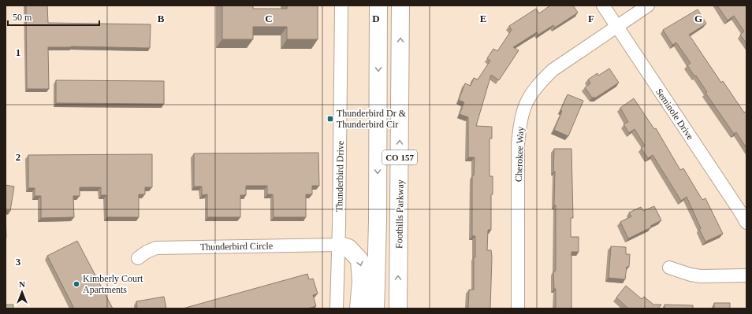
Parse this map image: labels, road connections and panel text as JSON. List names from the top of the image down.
{
  "streets": {
    "highway": ["CO 157", "Foothills Parkway"],
    "street": [
      "Seminole Drive",
      "Cherokee Way",
      "Thunderbird Drive",
      "Thunderbird Circle"
    ]
  },
  "crossings": [
    ["Seminole Drive", "Cherokee Way"],
    ["Thunderbird Drive", "Thunderbird Circle"]
  ],
  "places": {
    "transit": ["Thunderbird Dr & Thunderbird Cir"],
    "other": ["Kimberly Court Apartments"]
  },
  "scale_bar": "50 m",
  "north": "top",
  "grid": {
    "columns": [
      "B",
      "C",
      "D",
      "E",
      "F",
      "G"
    ],
    "rows": ["1", "2", "3"]
  }
}
